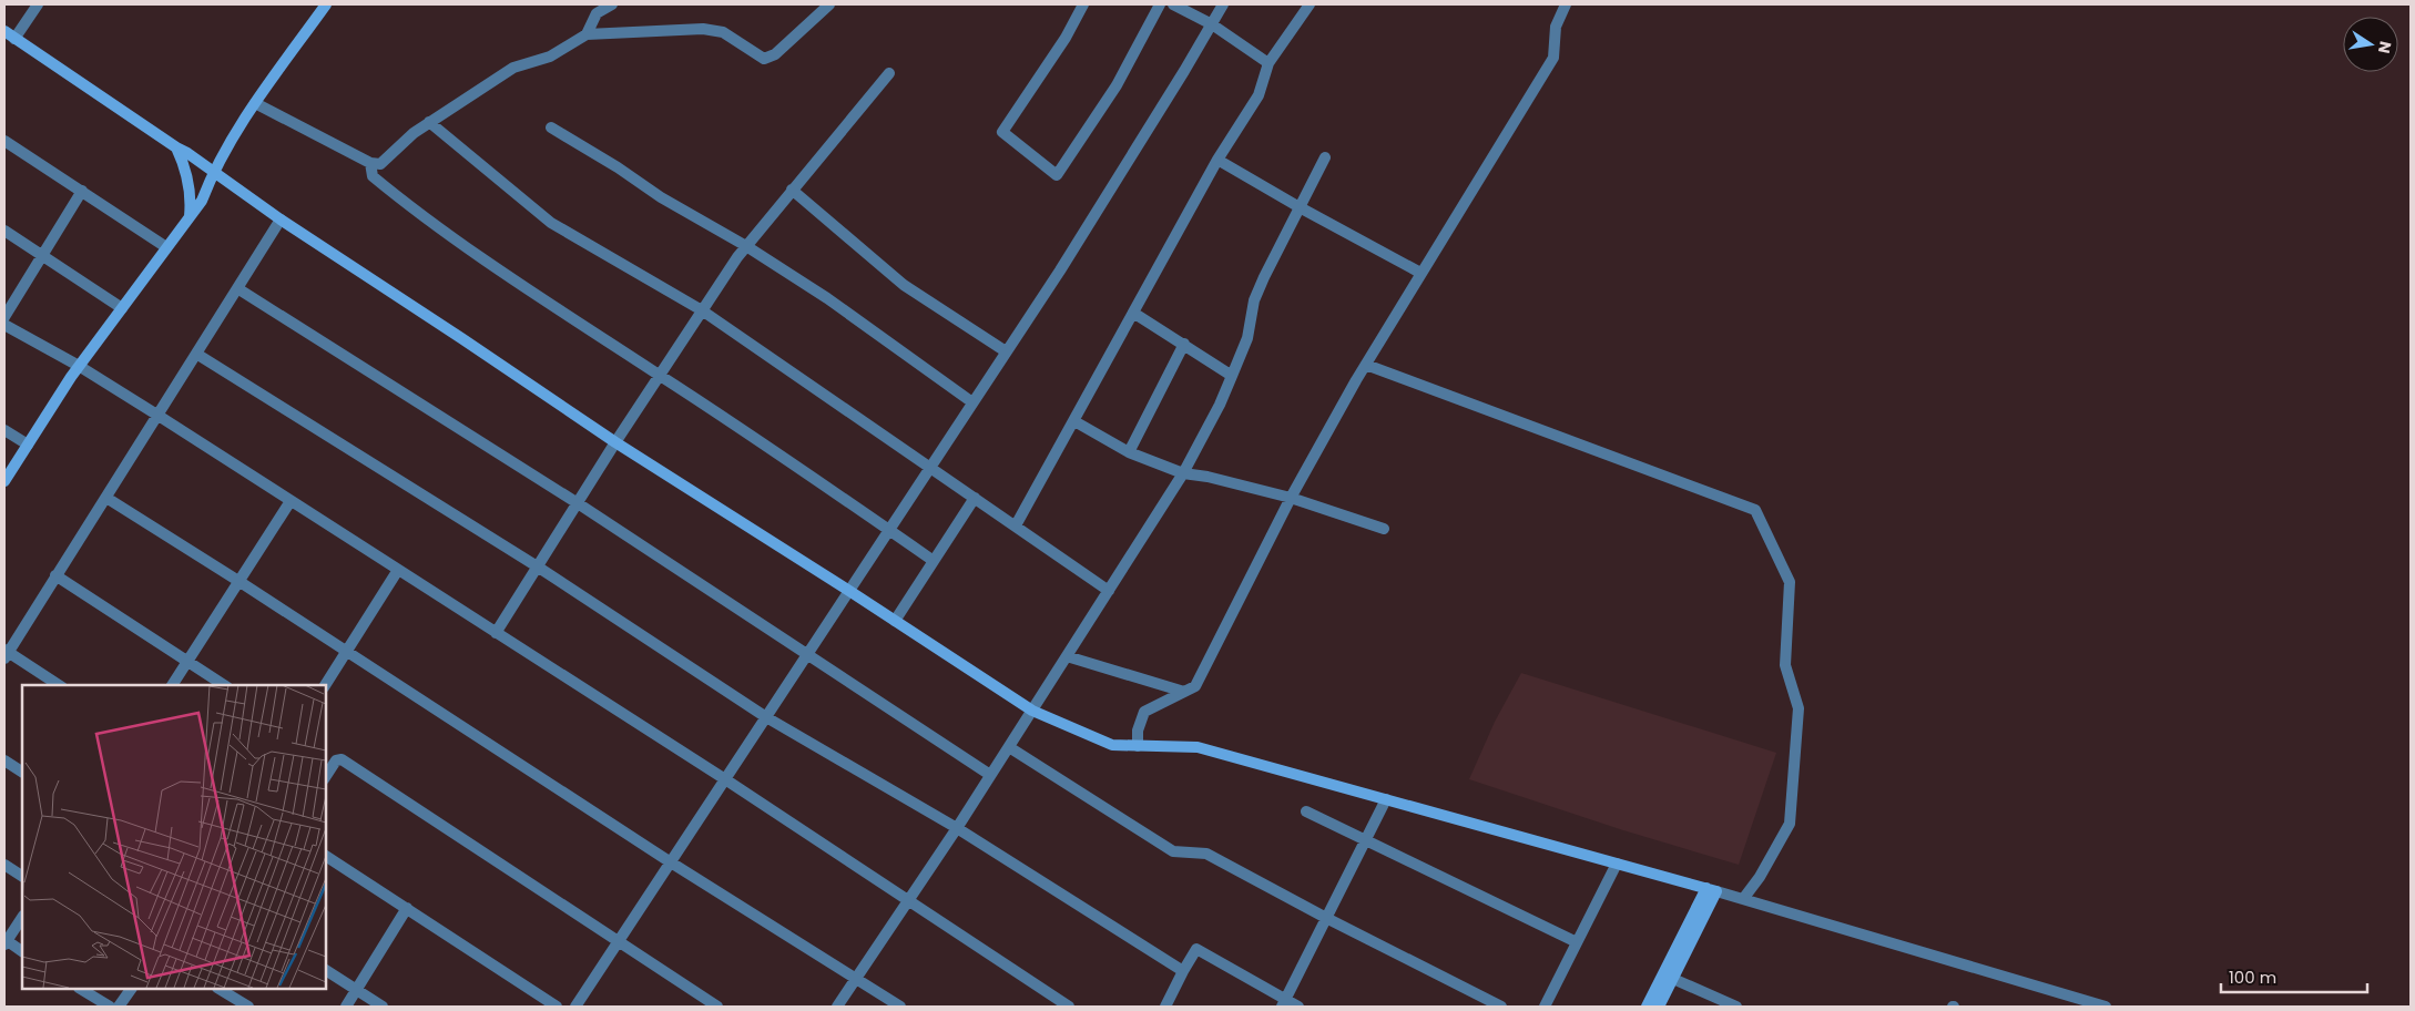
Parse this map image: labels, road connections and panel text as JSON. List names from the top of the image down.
{
  "scale_bar": "100 m",
  "north": "right"
}
